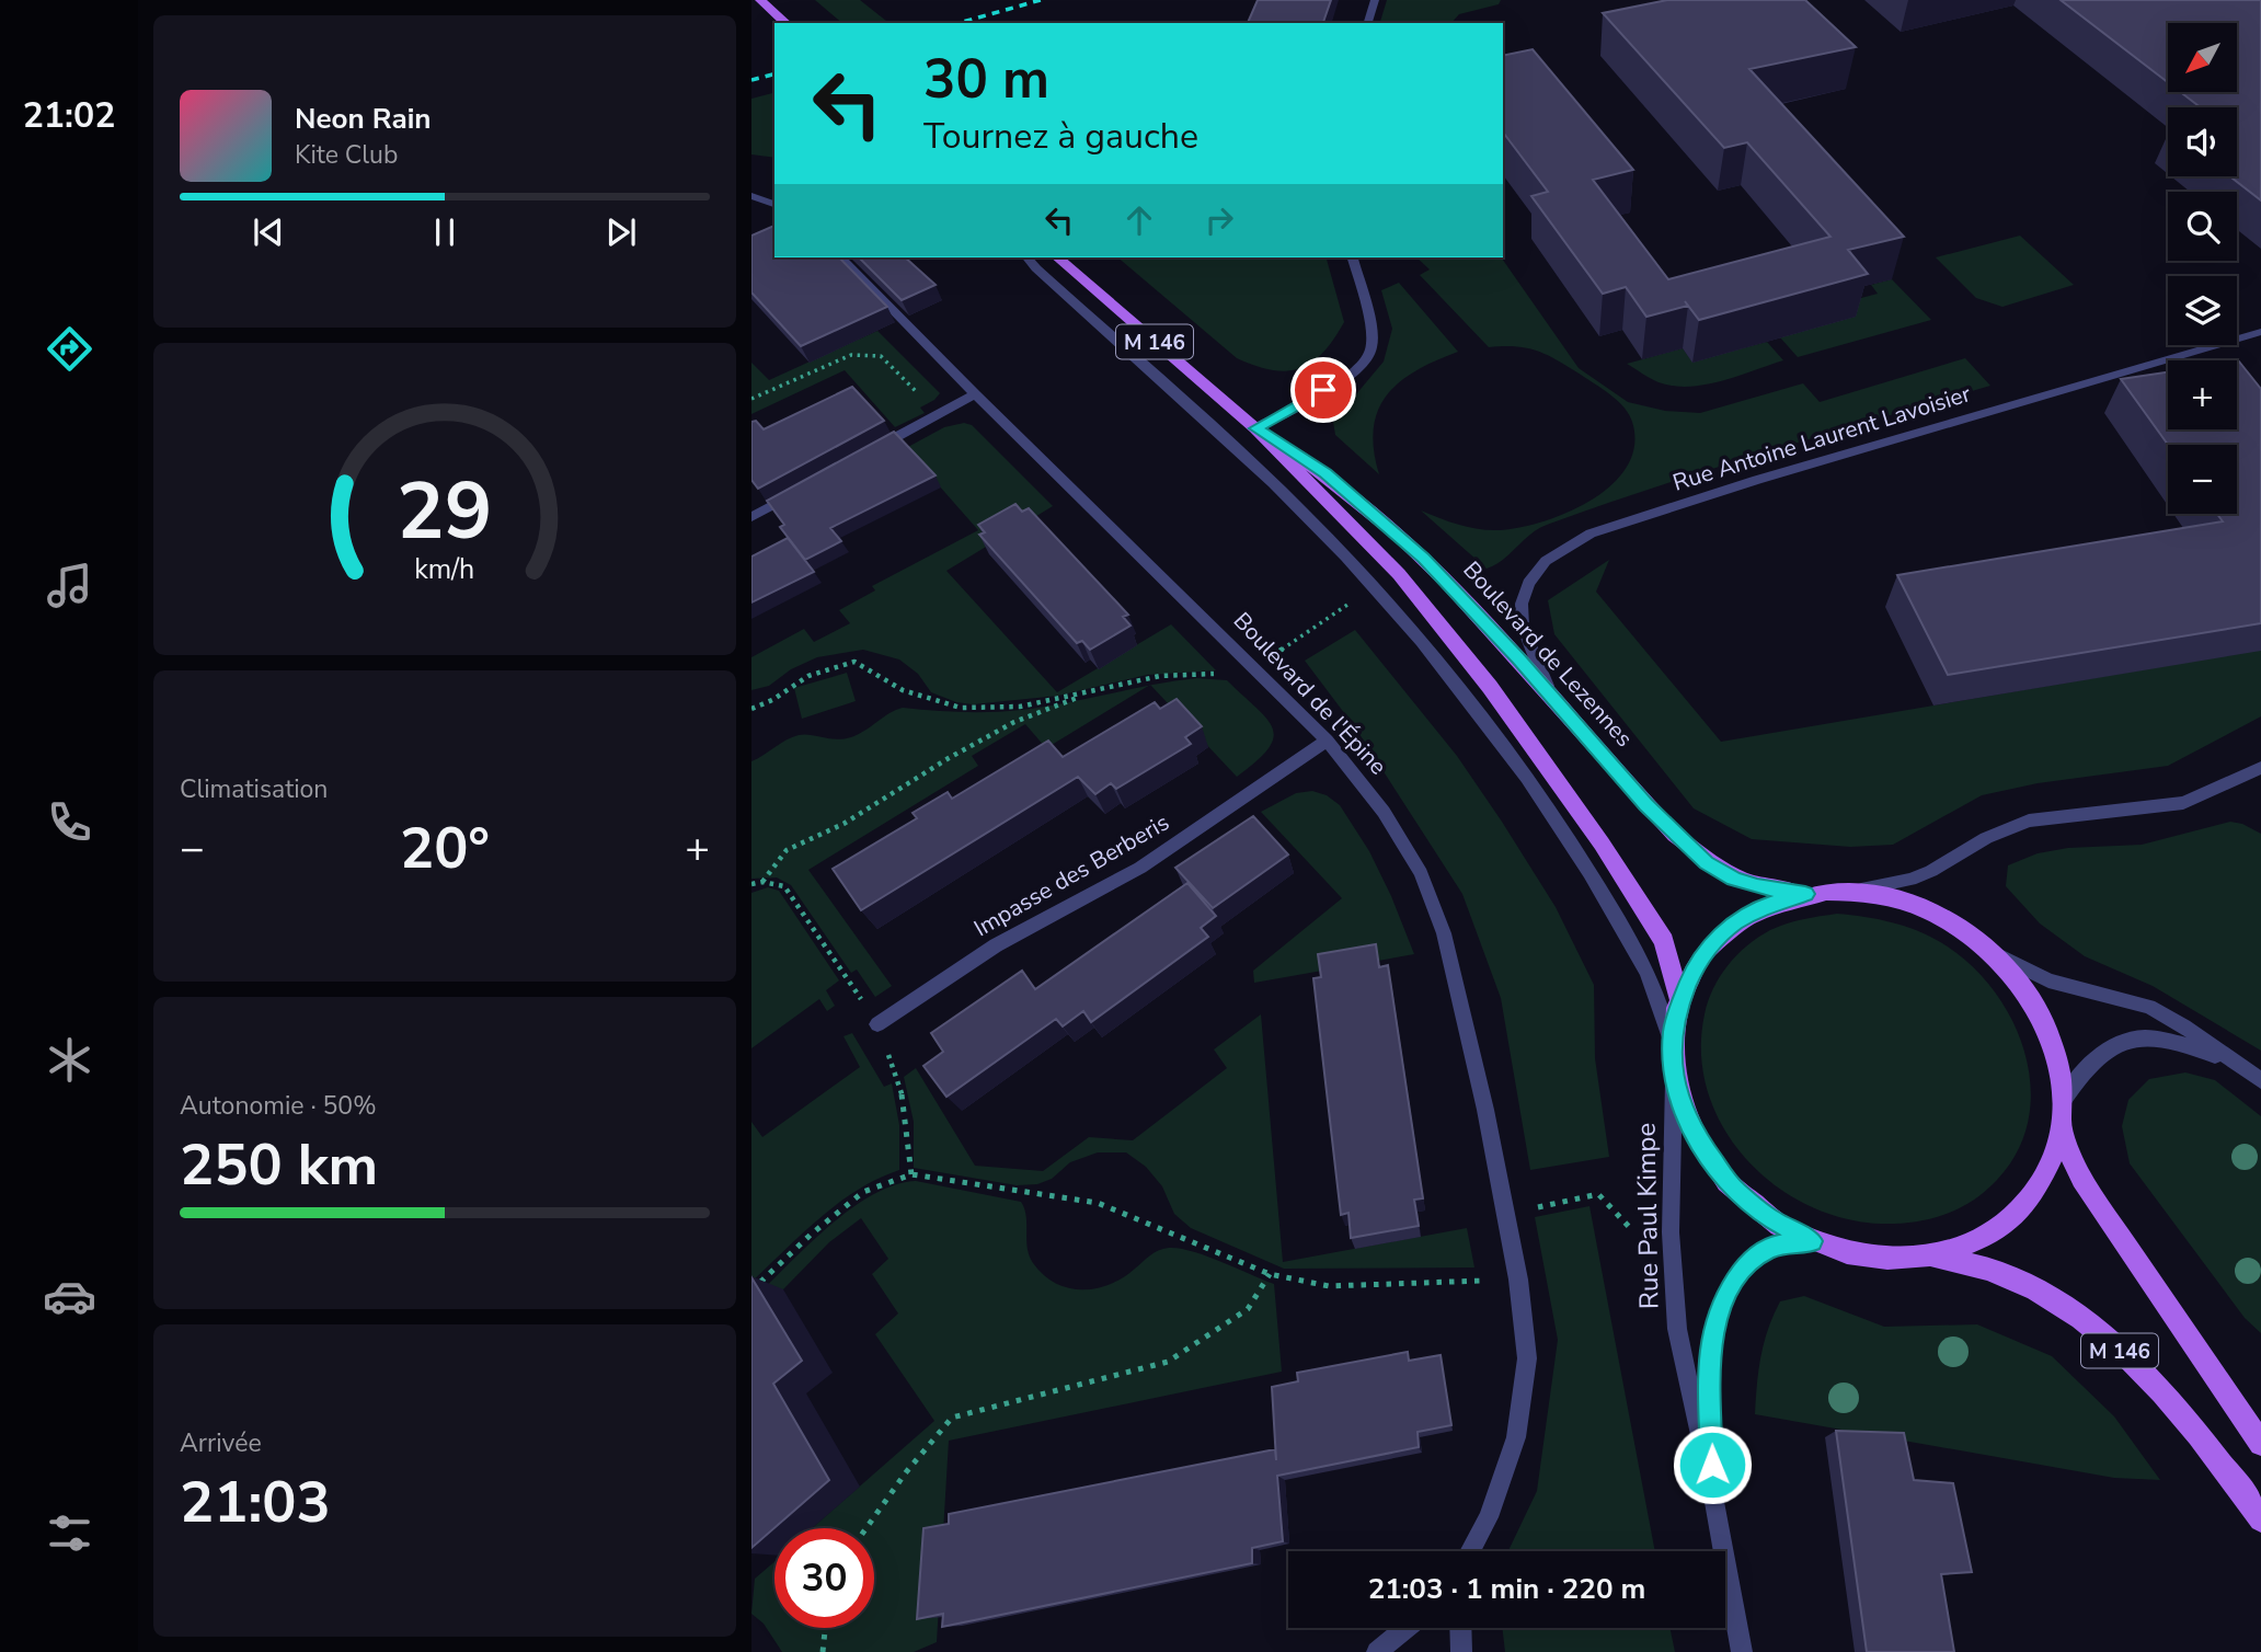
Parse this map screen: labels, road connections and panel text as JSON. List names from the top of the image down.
{
  "streets": {
    "main road": ["M 146", "Boulevard de Lezennes"],
    "street": [
      "Rue Antoine Laurent Lavoisier",
      "Boulevard de l'Épine",
      "Impasse des Berberis",
      "Rue Paul Kimpe"
    ]
  },
  "crossings": [
    ["Rue Antoine Laurent Lavoisier", "Boulevard de Lezennes"],
    ["Boulevard de l'Épine", "Impasse des Berberis"]
  ],
  "north": "bottom left",
  "page": {
    "tabs": "21:02",
    "map_buttons": ["+", "−"],
    "turn": ["30 m", "Tournez à gauche"],
    "song": ["Neon Rain", "Kite Club"],
    "tile": [
      "Climatisation",
      ["Autonomie · 50%", "250 km"],
      ["Arrivée", "21:03"]
    ],
    "heat": ["−", "20°", "+"],
    "limit": "30",
    "trip": "21:03 · 1 min · 220 m",
    "gauge": ["29", "km/h"]
  }
}
